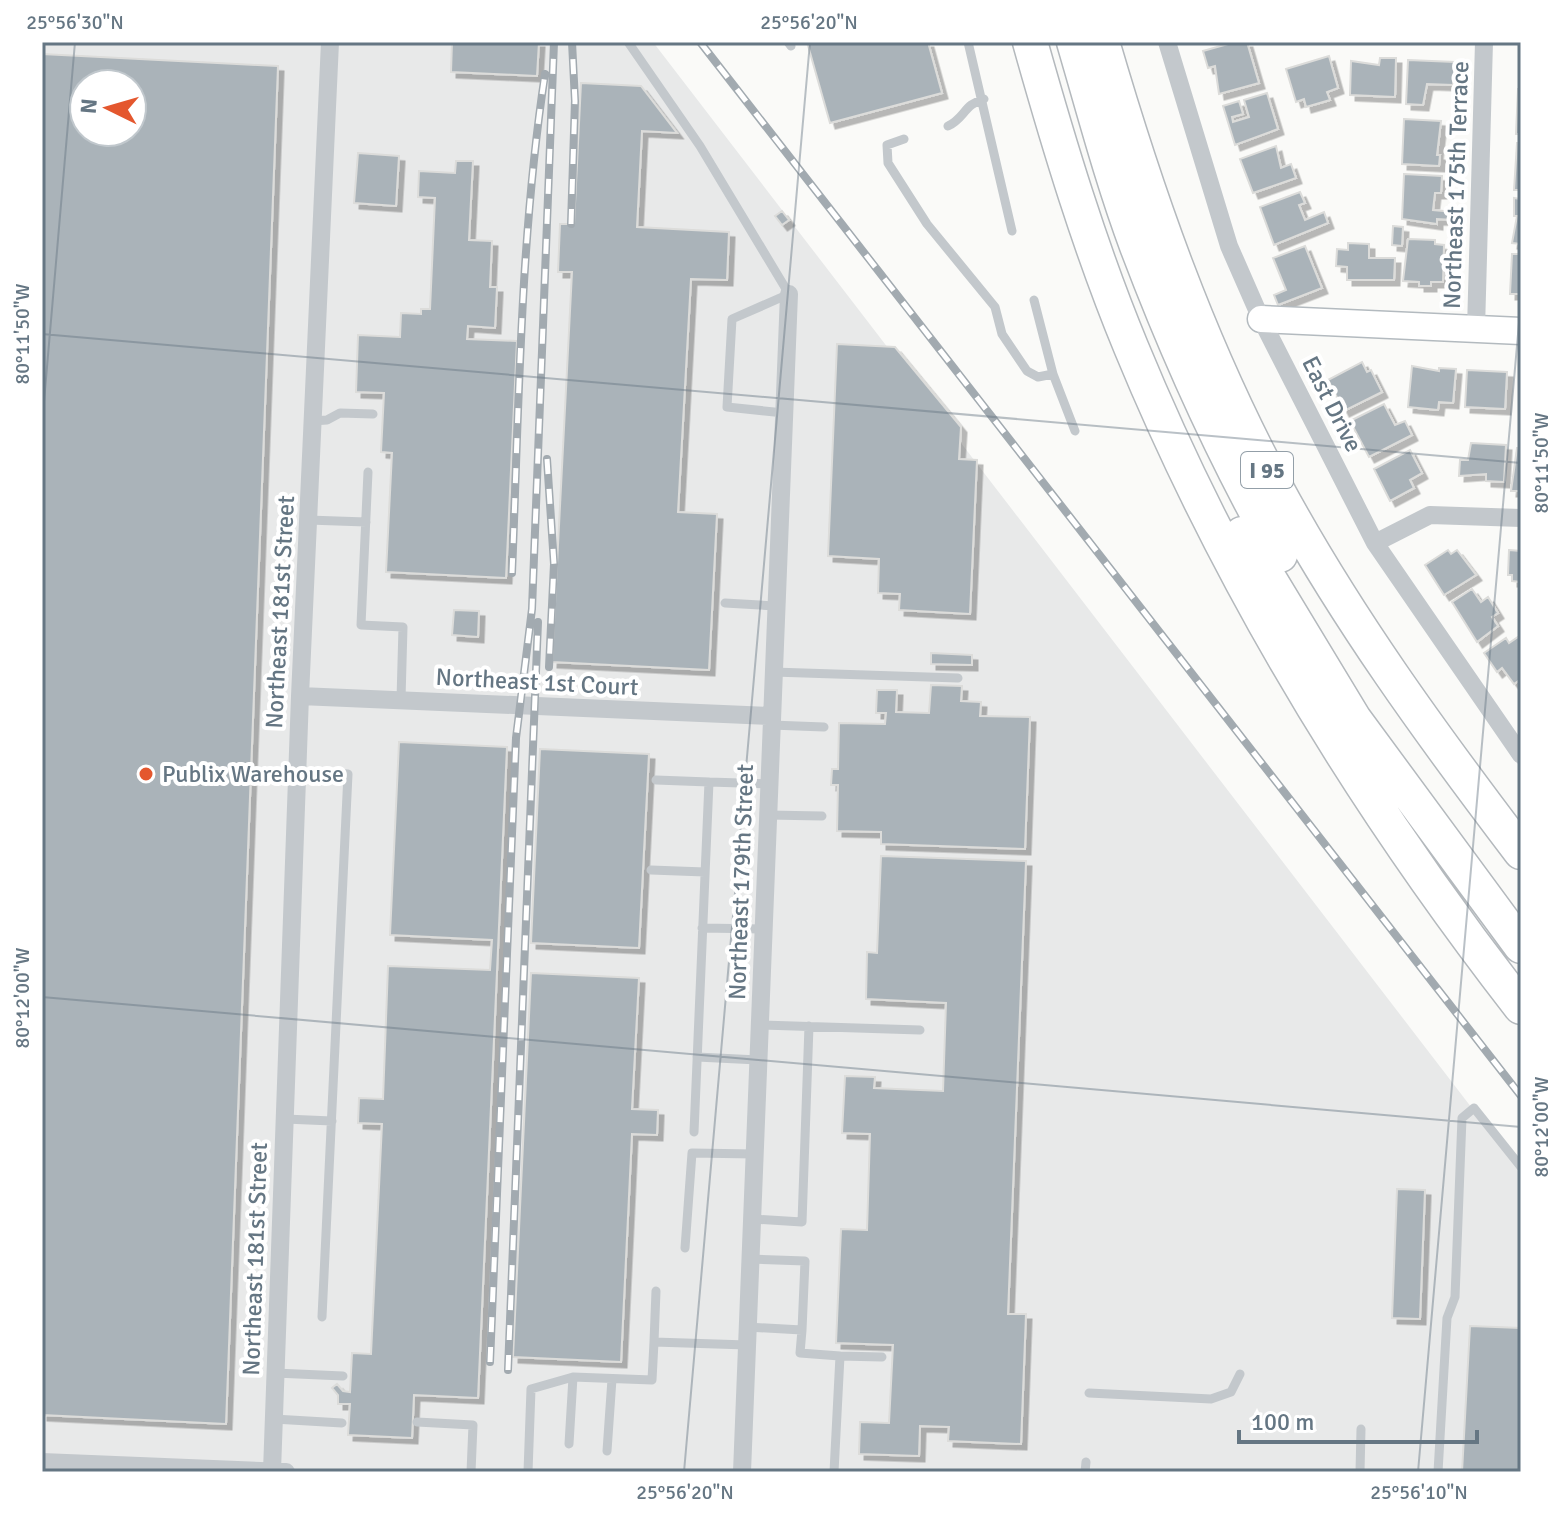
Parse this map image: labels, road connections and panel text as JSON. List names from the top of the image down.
{
  "streets": {
    "highway": ["I 95"],
    "street": [
      "Northeast 175th Terrace",
      "East Drive",
      "Northeast 181st Street",
      "Northeast 1st Court",
      "Northeast 179th Street"
    ]
  },
  "crossings": [
    ["Northeast 181st Street", "Northeast 1st Court"],
    ["Northeast 1st Court", "Northeast 179th Street"]
  ],
  "places": ["Publix Warehouse"],
  "scale_bar": "100 m",
  "north": "left",
  "coordinates": [
    "25°56'30\"N",
    "25°56'20\"N",
    "80°11'50\"W",
    "80°12'00\"W",
    "25°56'10\"N"
  ]
}
